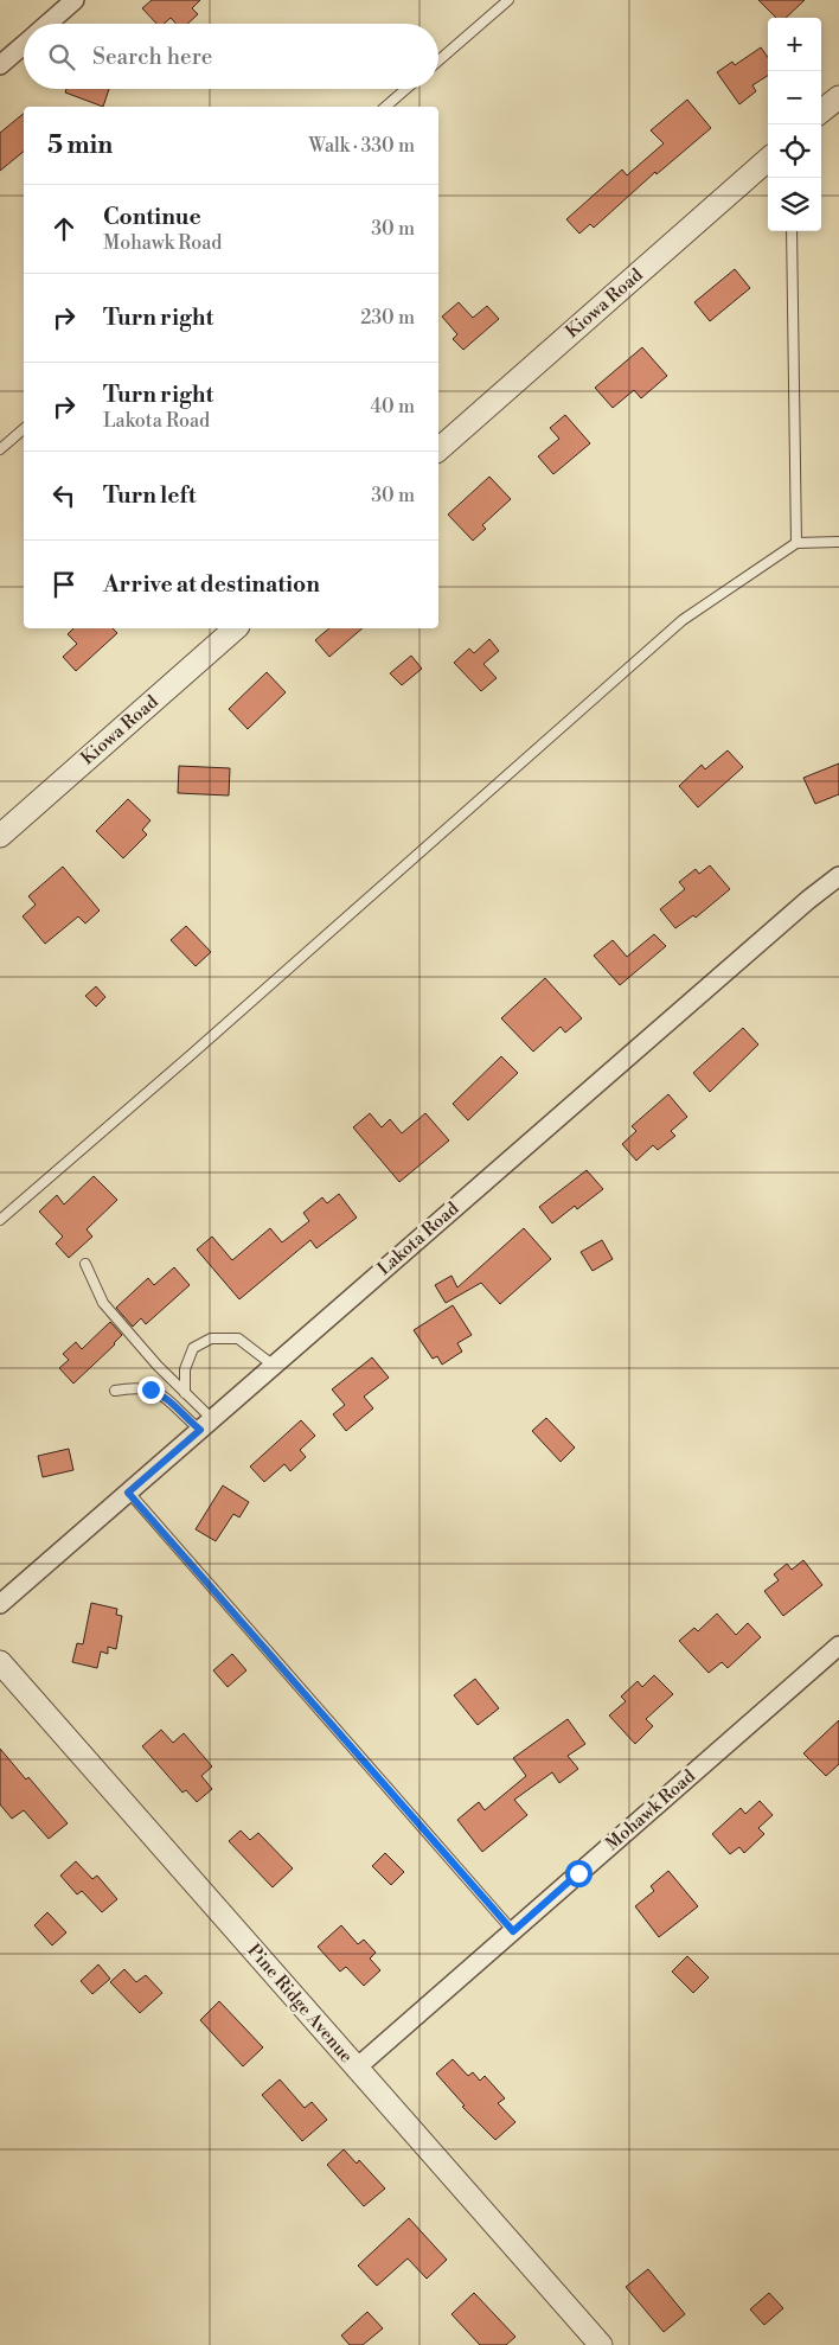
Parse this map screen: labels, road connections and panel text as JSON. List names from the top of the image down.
{
  "streets": {
    "street": [
      "Kiowa Road",
      "Lakota Road",
      "Mohawk Road",
      "Pine Ridge Avenue"
    ]
  },
  "crossings": [
    ["Mohawk Road", "Pine Ridge Avenue"]
  ],
  "page": {
    "map_buttons": ["+", "−"],
    "search": "Search here",
    "heading": ["5 min", "Walk · 330 m"],
    "list": [
      ["Continue", "Mohawk Road", "30 m"],
      ["Turn right", "230 m"],
      ["Turn right", "Lakota Road", "40 m"],
      ["Turn left", "30 m"],
      "Arrive at destination"
    ]
  }
}
